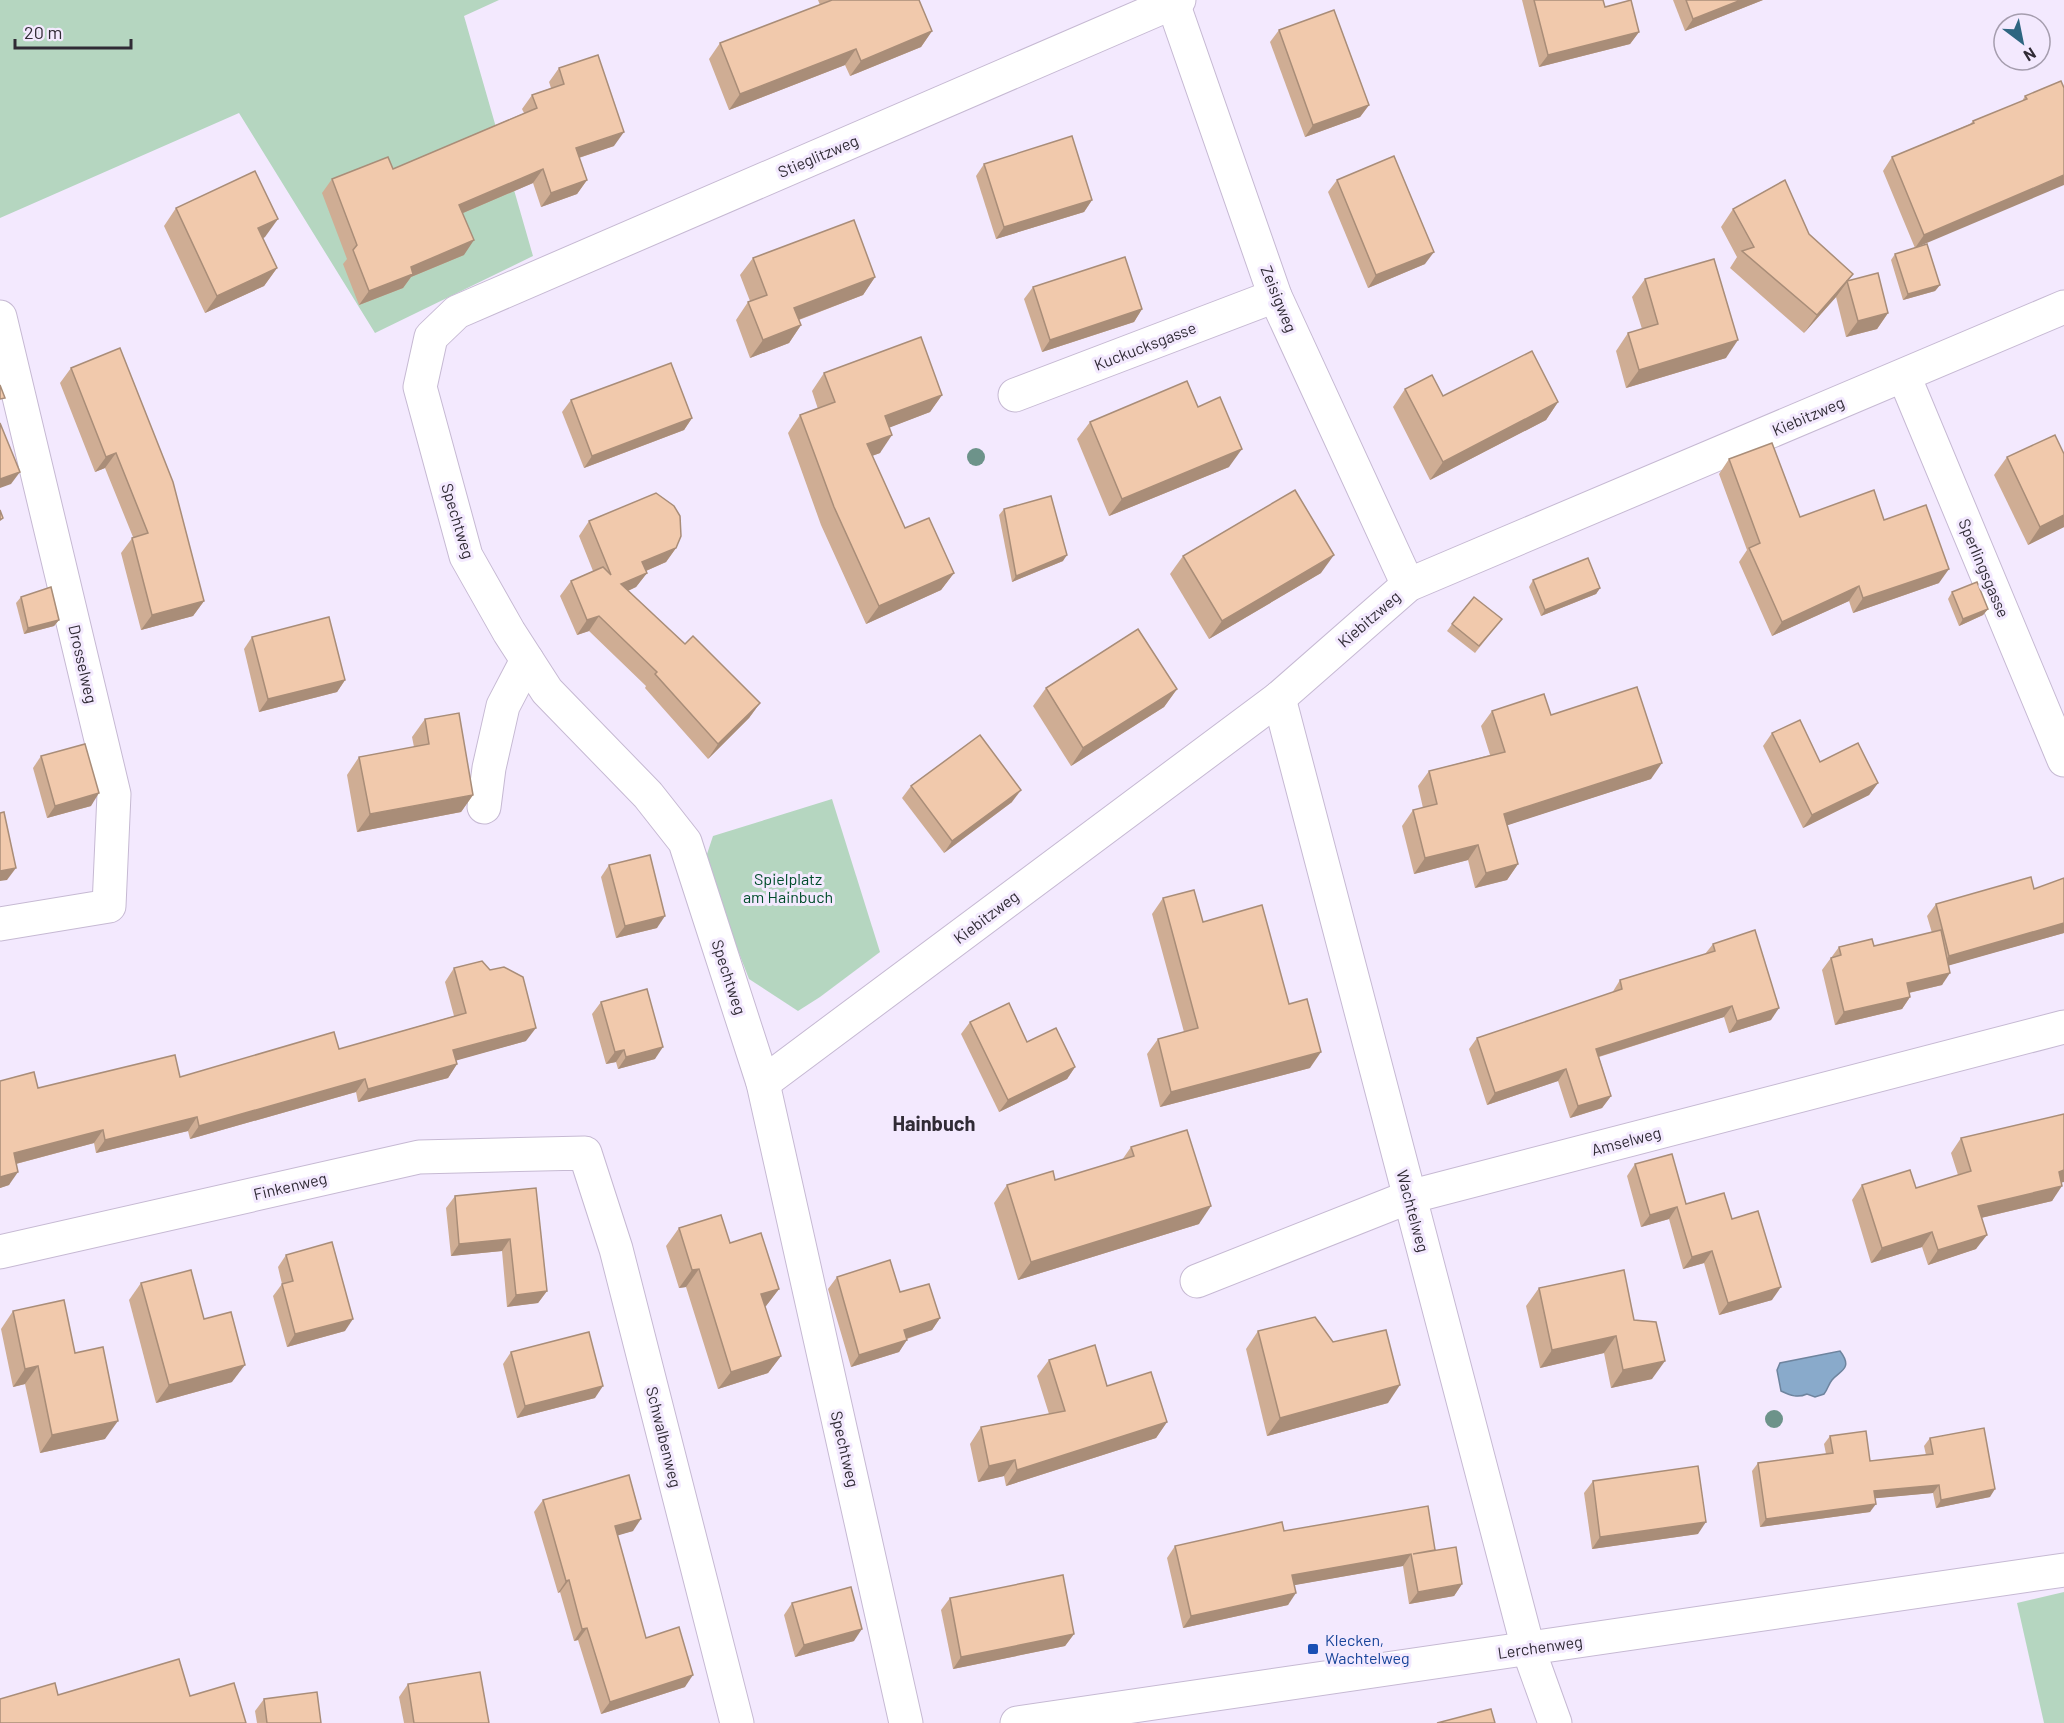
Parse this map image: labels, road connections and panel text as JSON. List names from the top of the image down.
{
  "streets": {
    "street": [
      "Stieglitzweg",
      "Zeisigweg",
      "Kuckucksgasse",
      "Kiebitzweg",
      "Spechtweg",
      "Sperlingsgasse",
      "Drosselweg",
      "Amselweg",
      "Finkenweg",
      "Wachtelweg",
      "Schwalbenweg",
      "Lerchenweg"
    ]
  },
  "crossings": [
    ["Stieglitzweg", "Zeisigweg"],
    ["Stieglitzweg", "Spechtweg"],
    ["Zeisigweg", "Kuckucksgasse"],
    ["Zeisigweg", "Kiebitzweg"],
    ["Kiebitzweg", "Spechtweg"],
    ["Kiebitzweg", "Sperlingsgasse"],
    ["Kiebitzweg", "Wachtelweg"],
    ["Amselweg", "Wachtelweg"],
    ["Finkenweg", "Schwalbenweg"],
    ["Wachtelweg", "Lerchenweg"]
  ],
  "districts": ["Hainbuch"],
  "parks": ["Spielplatz am Hainbuch"],
  "places": {
    "transit": ["Klecken, Wachtelweg"]
  },
  "scale_bar": "20 m",
  "north": "bottom right"
}
